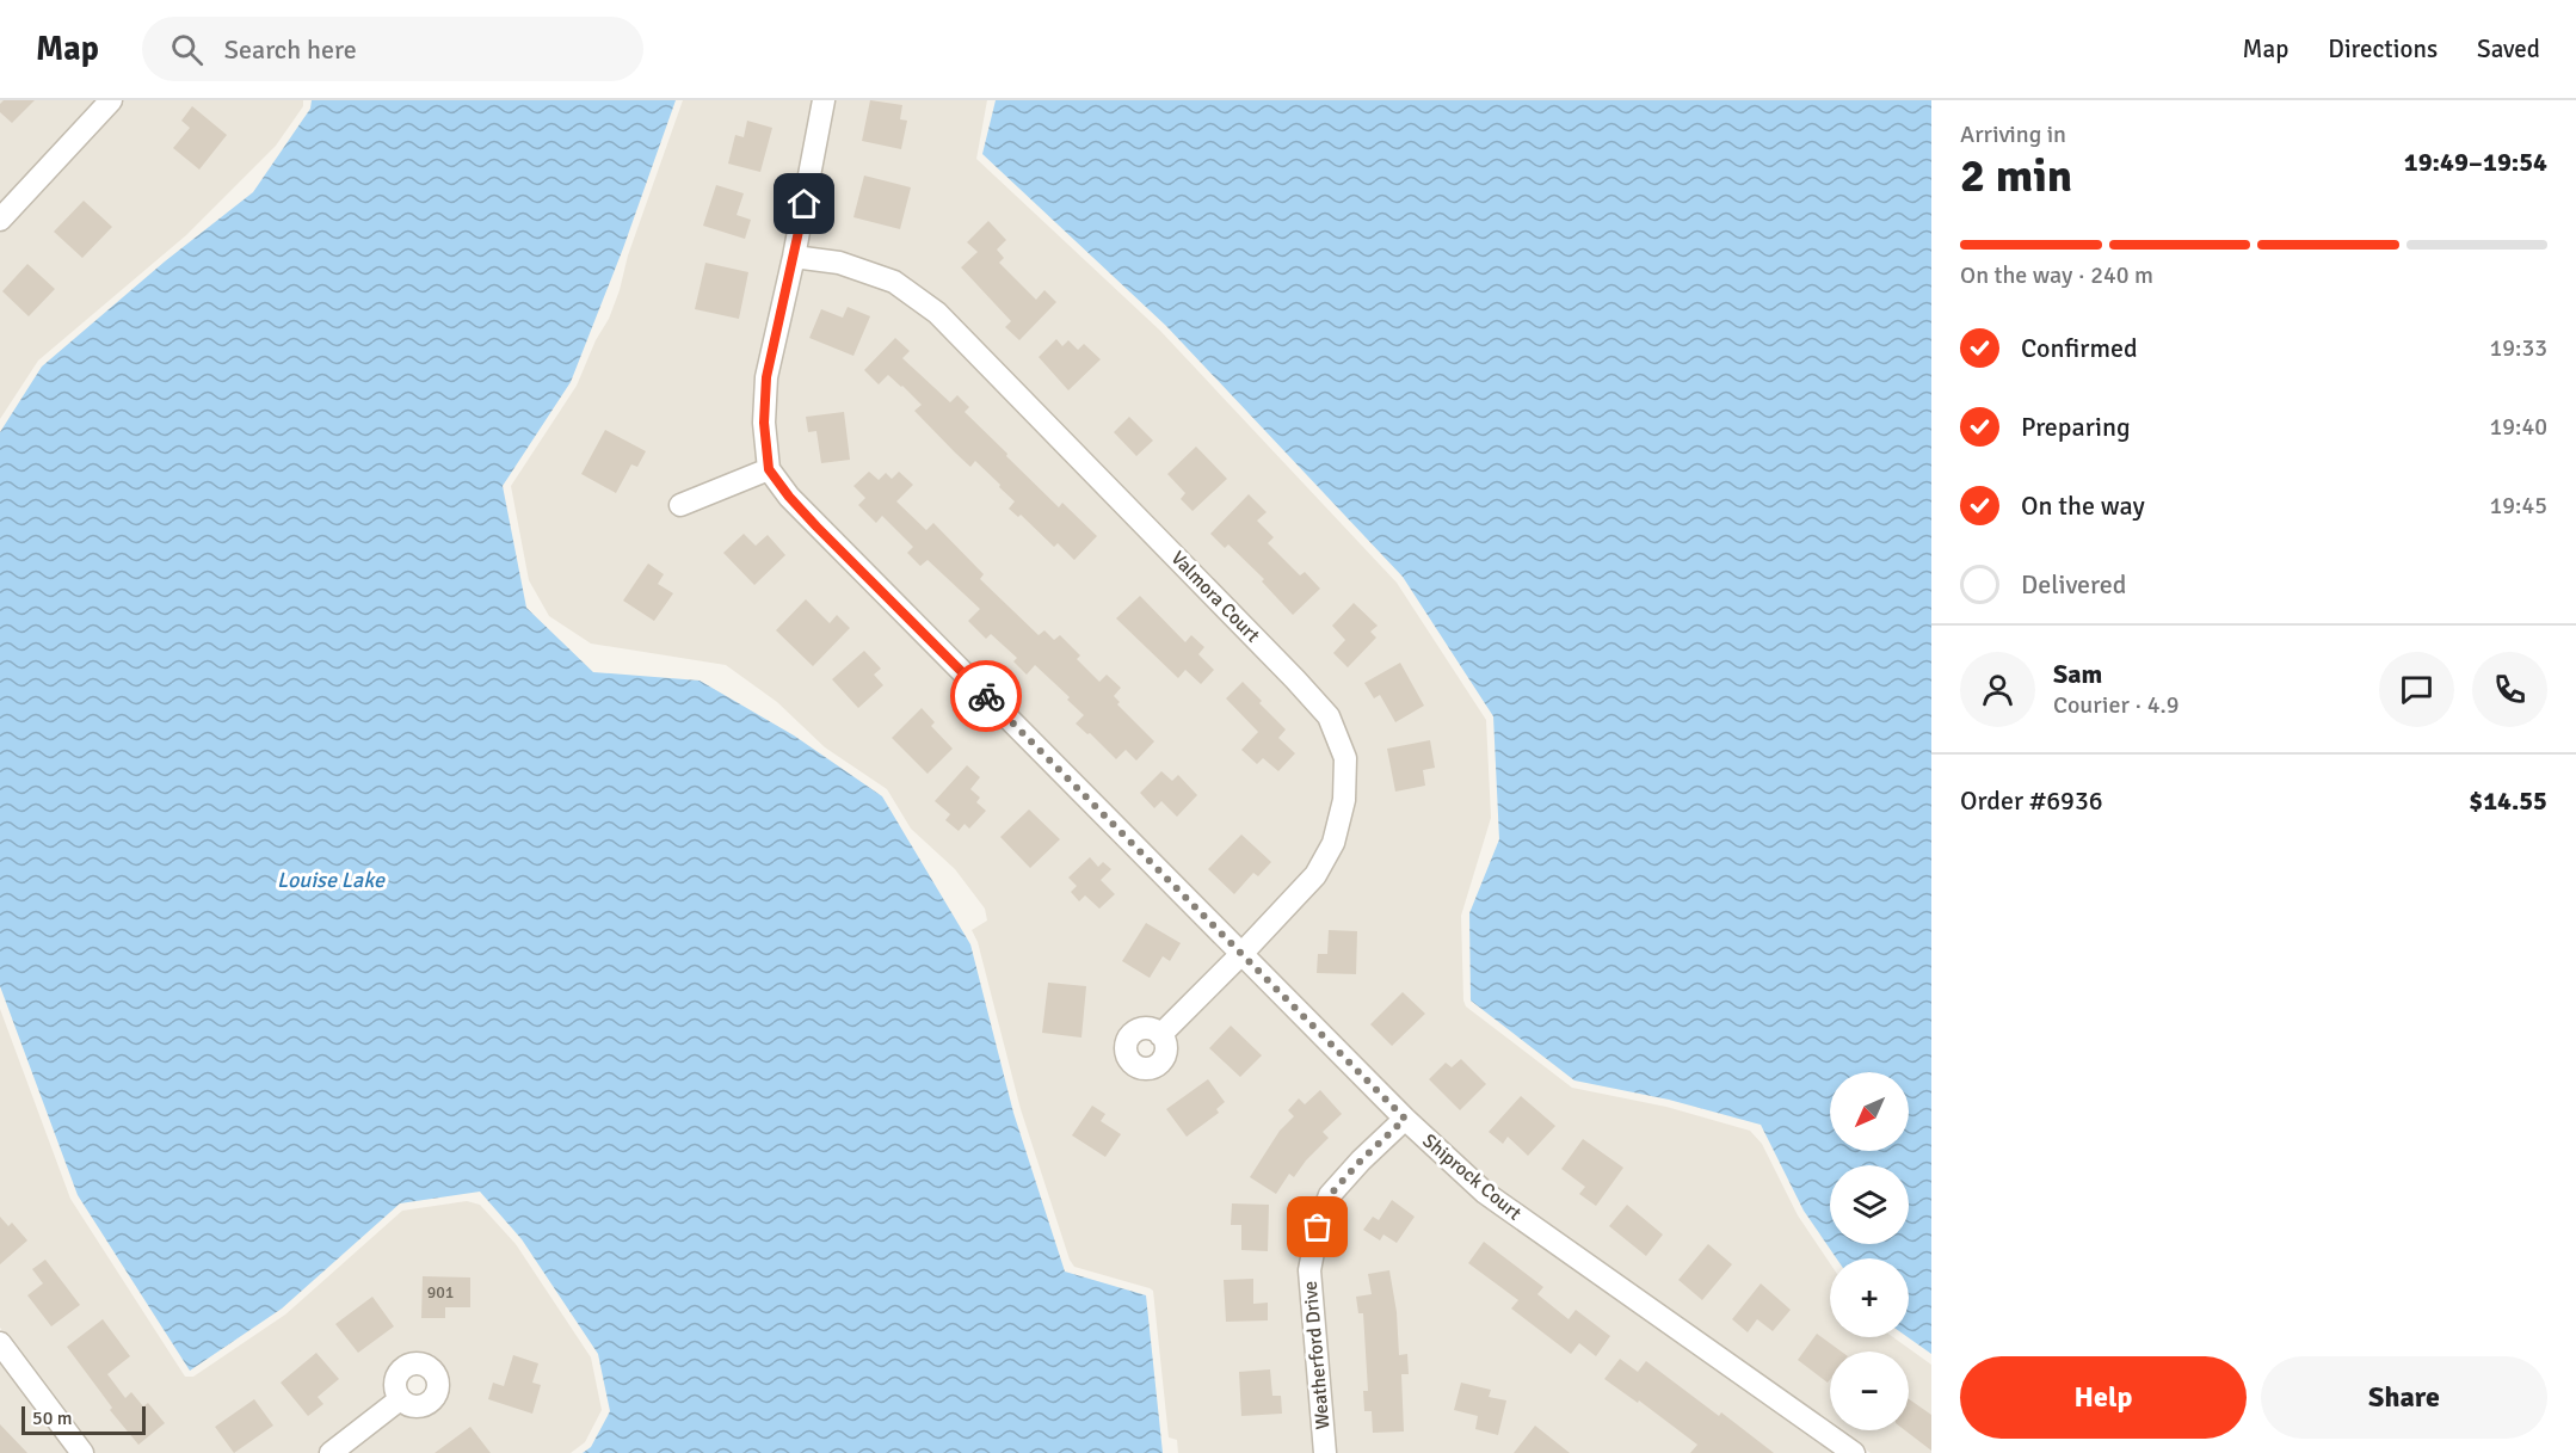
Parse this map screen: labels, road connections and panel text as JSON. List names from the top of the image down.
{
  "streets": {
    "street": ["Valmora Court", "Shiprock Court", "Weatherford Drive"]
  },
  "crossings": [
    ["Valmora Court", "Shiprock Court"],
    ["Shiprock Court", "Weatherford Drive"]
  ],
  "water": ["Louise Lake"],
  "house_numbers": ["901"],
  "scale_bar": "50 m",
  "north": "bottom left",
  "page": {
    "header": "Map",
    "search": "Search here",
    "nav": ["Map", "Directions", "Saved"],
    "heading": ["2 min", "Arriving in", "19:49–19:54"],
    "panel": [
      "Sam",
      "Courier · 4.9",
      "Order #6936",
      "$14.55"
    ],
    "bar": "On the way · 240 m",
    "list": [
      ["Confirmed", "19:33"],
      ["Preparing", "19:40"],
      ["On the way", "19:45"],
      "Delivered"
    ],
    "map_buttons": ["+", "−"],
    "buttons": ["Help", "Share"],
    "scale": "50 m"
  }
}
